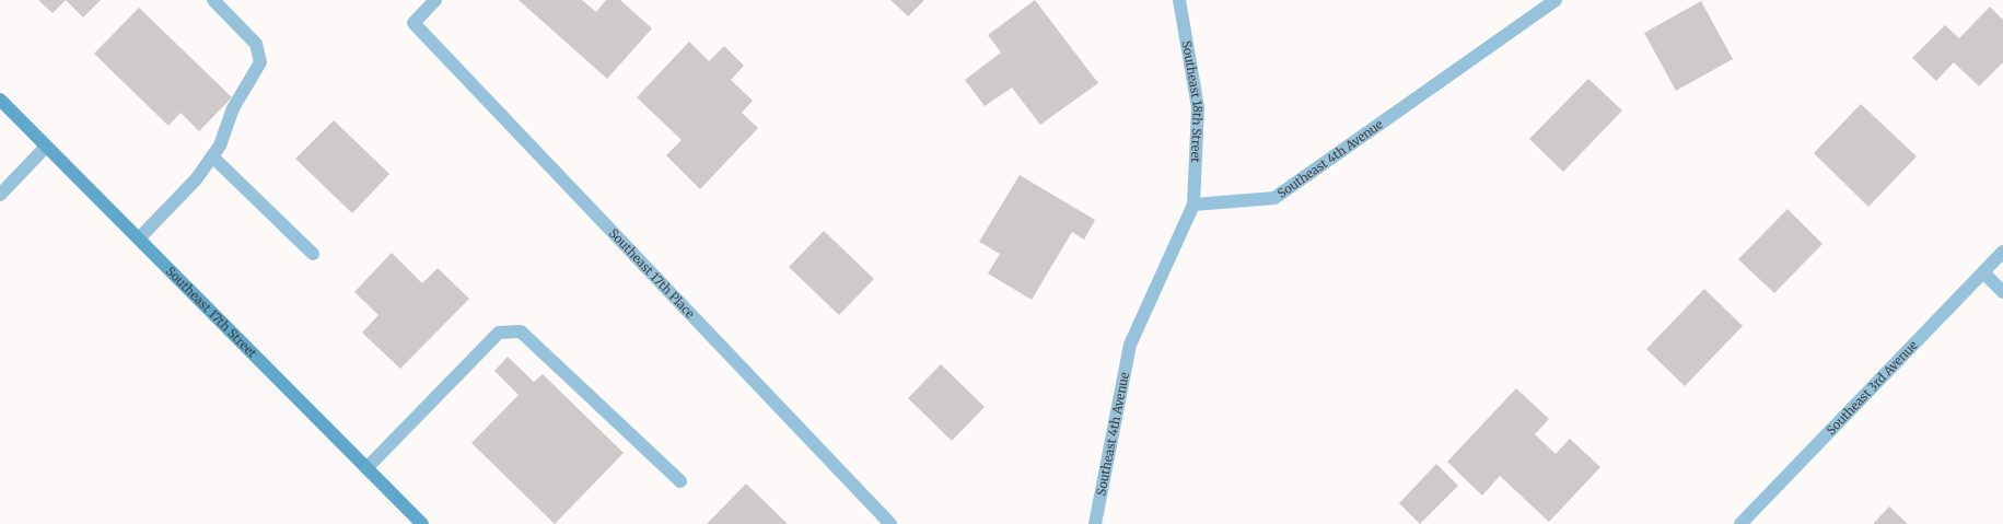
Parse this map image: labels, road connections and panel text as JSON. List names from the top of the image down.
{
  "streets": {
    "main road": ["Southeast 17th Street"],
    "street": [
      "Southeast 18th Street",
      "Southeast 4th Avenue",
      "Southeast 17th Place",
      "Southeast 3rd Avenue"
    ]
  },
  "crossings": [
    ["Southeast 18th Street", "Southeast 4th Avenue"]
  ]
}
